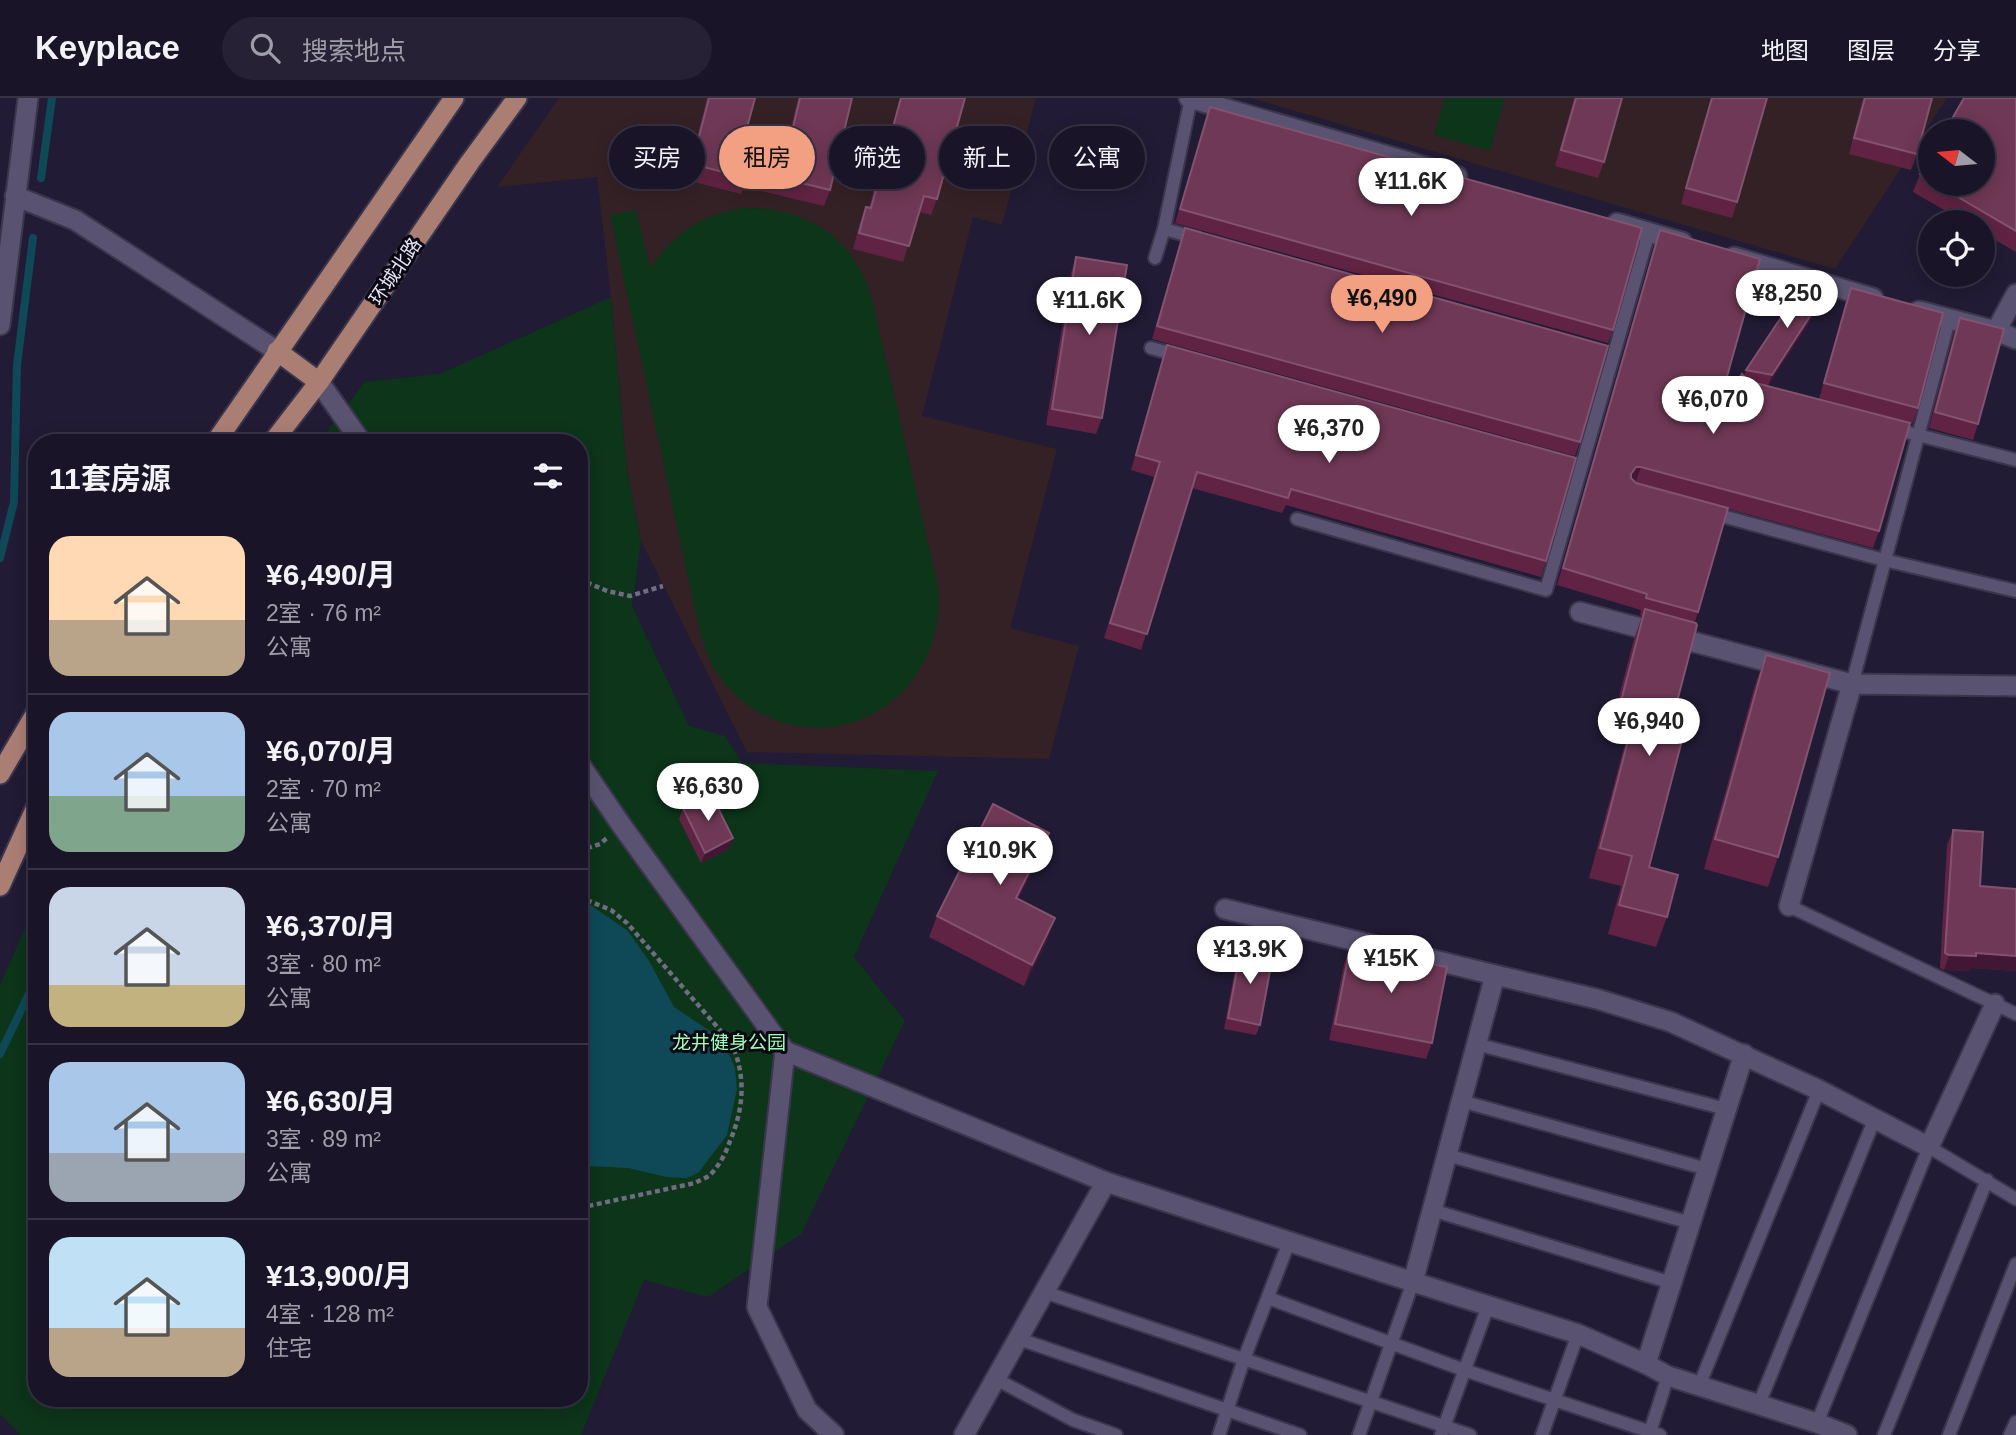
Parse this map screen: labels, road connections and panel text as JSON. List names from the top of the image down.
{
  "streets": {
    "main road": ["环城北路"]
  },
  "parks": ["龙井健身公园"],
  "north": "left",
  "page": {
    "header": "Keyplace",
    "search": "搜索地点",
    "nav": ["地图", "图层", "分享"],
    "chip": [
      "买房",
      "租房",
      "筛选",
      "新上",
      "公寓"
    ],
    "price": [
      "¥11.6K",
      "¥8,250",
      "¥6,490",
      "¥11.6K",
      "¥6,070",
      "¥6,370",
      "¥6,940",
      "¥6,630",
      "¥10.9K",
      "¥13.9K",
      "¥15K"
    ],
    "heading": "11套房源",
    "list": [
      {
        "name": "¥6,490/月",
        "note": "2室 · 76 m² · 公寓"
      },
      {
        "name": "¥6,070/月",
        "note": "2室 · 70 m² · 公寓"
      },
      {
        "name": "¥6,370/月",
        "note": "3室 · 80 m² · 公寓"
      },
      {
        "name": "¥6,630/月",
        "note": "3室 · 89 m² · 公寓"
      },
      {
        "name": "¥13,900/月",
        "note": "4室 · 128 m² · 住宅"
      }
    ]
  }
}
